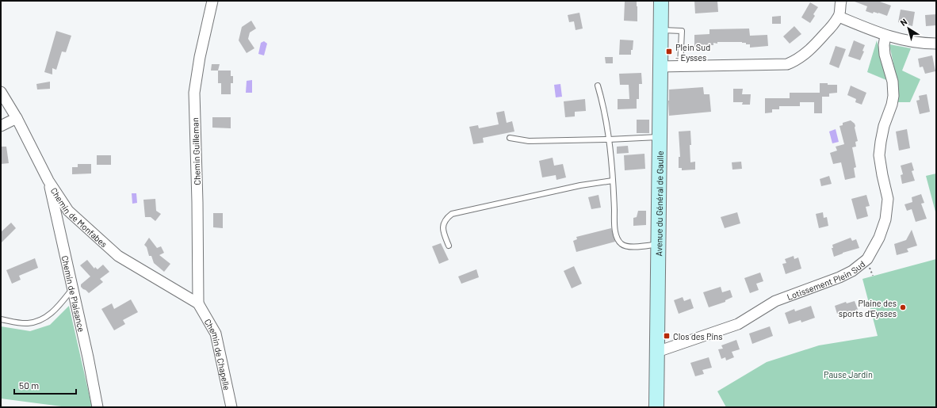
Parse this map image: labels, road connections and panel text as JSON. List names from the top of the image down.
{
  "streets": {
    "main road": ["Avenue du Général de Gaulle"],
    "street": [
      "Chemin Guilleman",
      "Chemin de Monfabes",
      "Lotissement Plein Sud",
      "Chemin de Plaisance",
      "Chemin de Chapelle"
    ]
  },
  "crossings": [
    ["Chemin Guilleman", "Chemin de Monfabes"],
    ["Chemin Guilleman", "Chemin de Chapelle"],
    ["Avenue du Général de Gaulle", "Lotissement Plein Sud"],
    ["Chemin de Monfabes", "Chemin de Plaisance"],
    ["Chemin de Monfabes", "Chemin de Chapelle"]
  ],
  "parks": ["Pause Jardin"],
  "places": {
    "transit": ["Plein Sud - Eysses", "Clos des Pins"],
    "other": ["Plaine des sports d'Eysses"]
  },
  "scale_bar": "50 m",
  "north": "top left"
}
